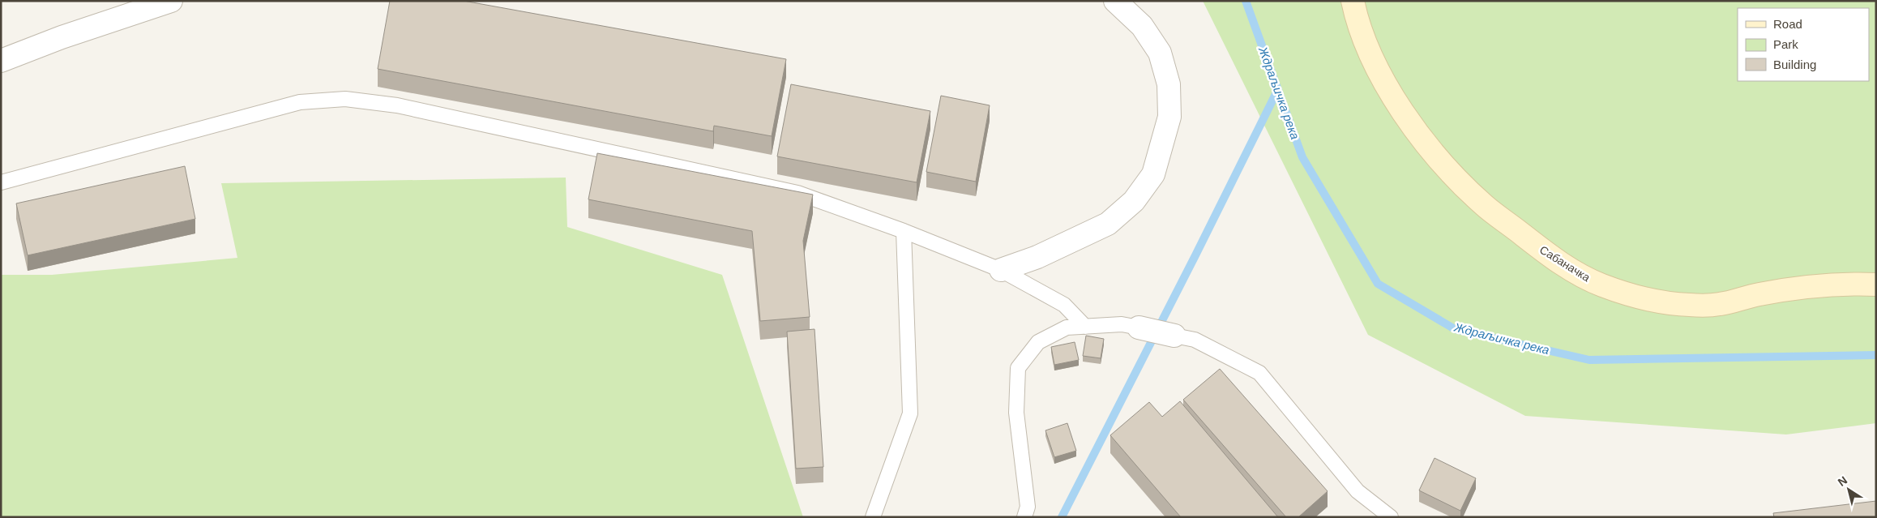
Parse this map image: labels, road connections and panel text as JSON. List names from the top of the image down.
{
  "streets": {
    "main road": ["Сабаначка"]
  },
  "water": ["Ждраљичка река"],
  "legend": ["Road", "Park", "Building"],
  "north": "top left"
}
